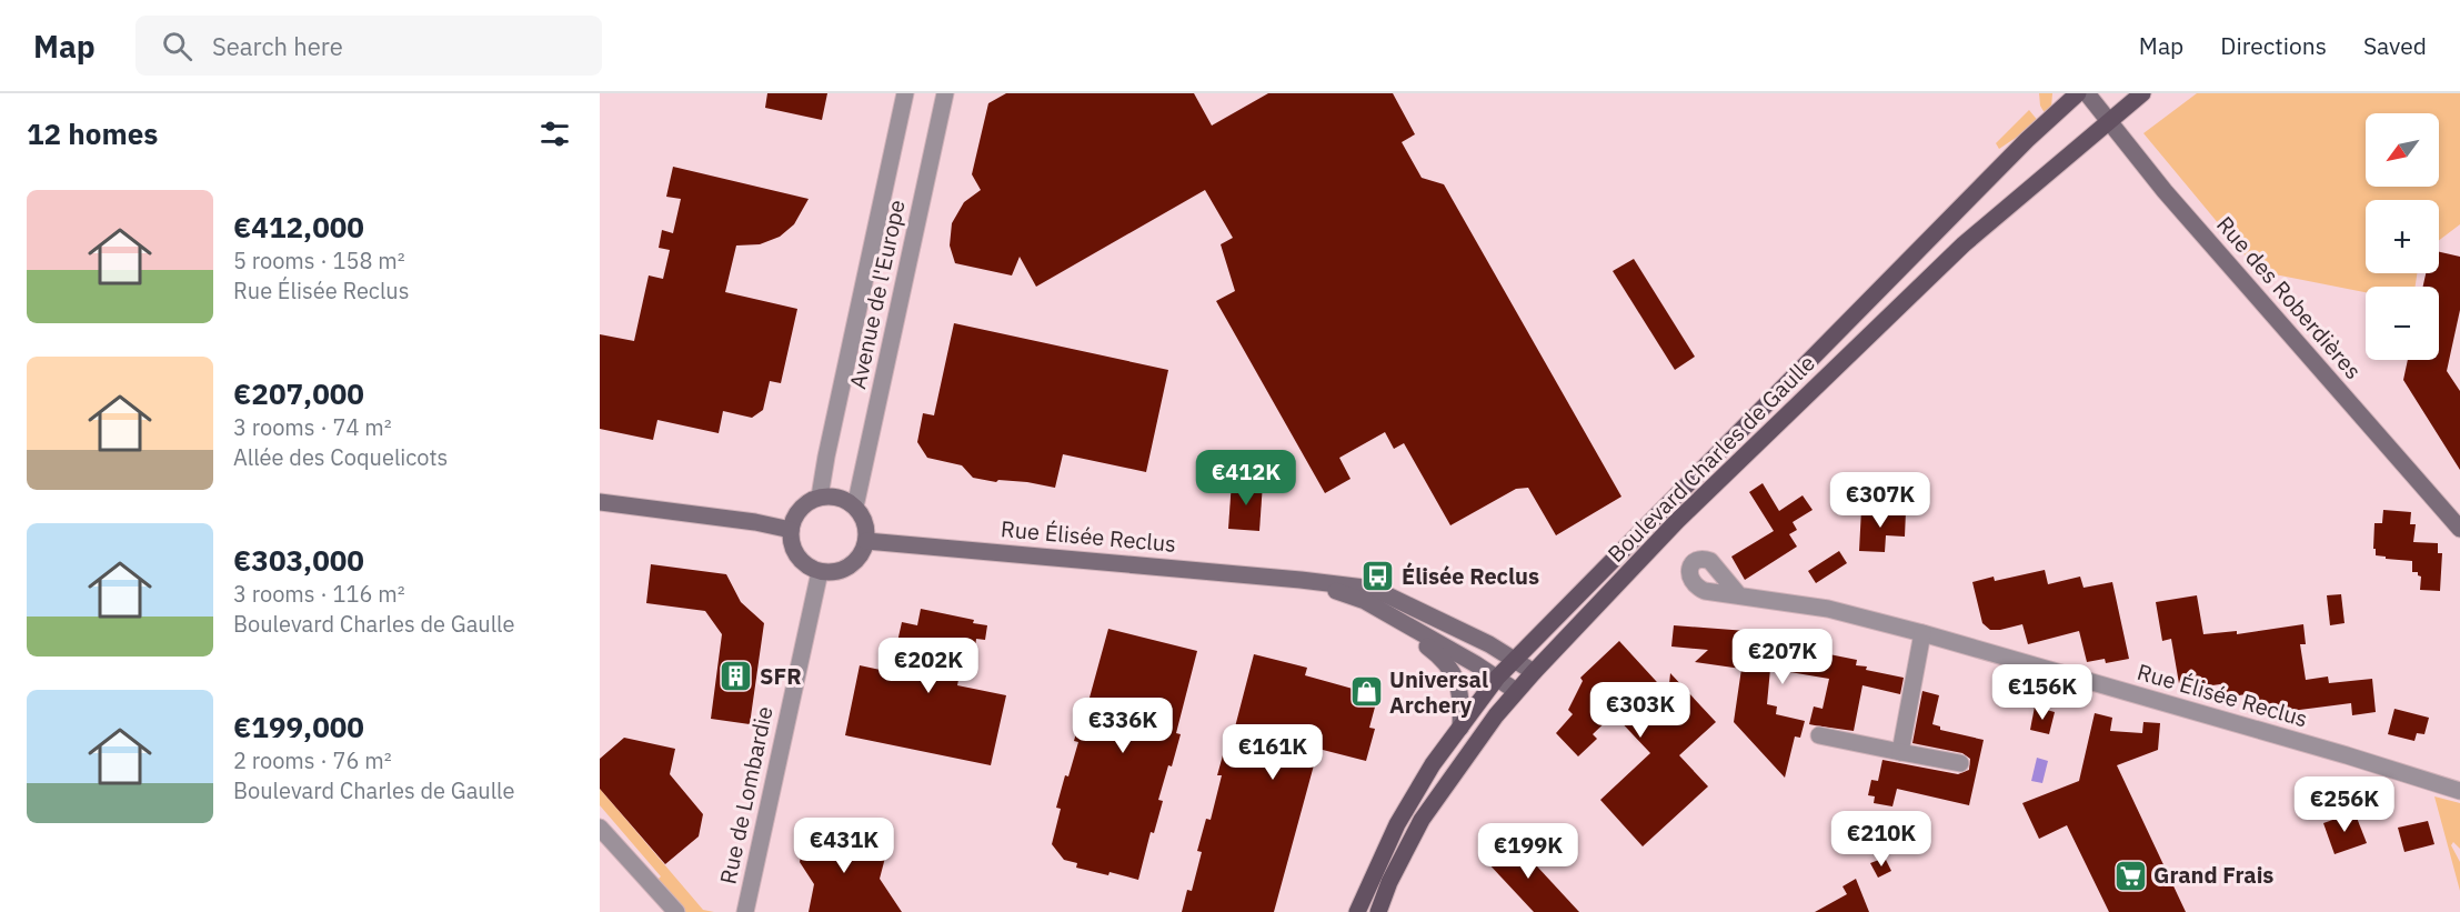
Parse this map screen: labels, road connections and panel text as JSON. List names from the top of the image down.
{
  "streets": {
    "main road": ["Boulevard Charles de Gaulle"],
    "street": [
      "Avenue de l'Europe",
      "Rue des Roberdières",
      "Rue Élisée Reclus",
      "Rue de Lombardie"
    ]
  },
  "crossings": [
    ["Avenue de l'Europe", "Rue Élisée Reclus"],
    ["Avenue de l'Europe", "Rue de Lombardie"],
    ["Rue des Roberdières", "Boulevard Charles de Gaulle"],
    ["Boulevard Charles de Gaulle", "Rue Élisée Reclus"],
    ["Rue Élisée Reclus", "Rue de Lombardie"]
  ],
  "places": {
    "bus stop": ["Élisée Reclus"],
    "building": ["SFR"],
    "shop": ["Universal Archery"],
    "supermarket": ["Grand Frais"]
  },
  "north": "bottom left",
  "page": {
    "header": "Map",
    "search": "Search here",
    "nav": ["Map", "Directions", "Saved"],
    "heading": "12 homes",
    "map_buttons": ["+", "−"],
    "list": [
      {
        "name": "€412,000",
        "note": "5 rooms · 158 m² · Rue Élisée Reclus"
      },
      {
        "name": "€207,000",
        "note": "3 rooms · 74 m² · Allée des Coquelicots"
      },
      {
        "name": "€303,000",
        "note": "3 rooms · 116 m² · Boulevard Charles de Gaulle"
      },
      {
        "name": "€199,000",
        "note": "2 rooms · 76 m² · Boulevard Charles de Gaulle"
      }
    ],
    "price": [
      "€412K",
      "€307K",
      "€207K",
      "€202K",
      "€156K",
      "€303K",
      "€336K",
      "€161K",
      "€256K",
      "€210K",
      "€431K",
      "€199K"
    ]
  }
}
